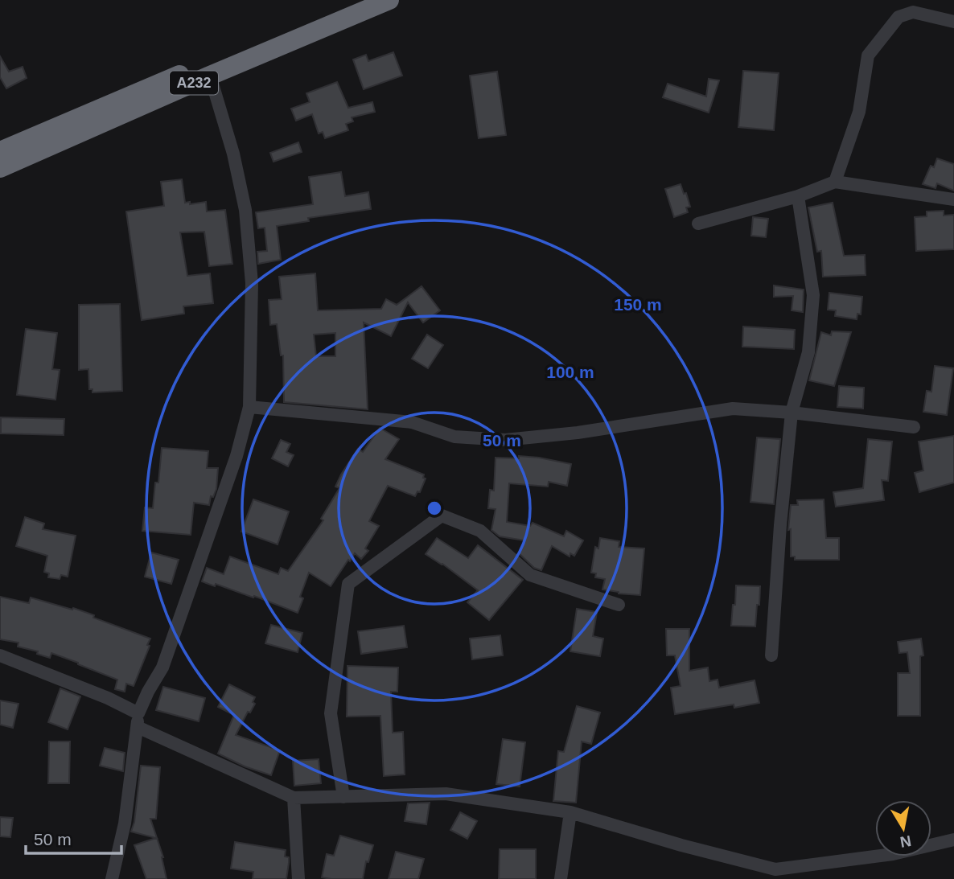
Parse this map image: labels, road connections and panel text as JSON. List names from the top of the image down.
{
  "streets": {
    "highway": ["A232"]
  },
  "scale_bar": "50 m",
  "north": "bottom",
  "rings": ["150 m", "100 m", "50 m"]
}
